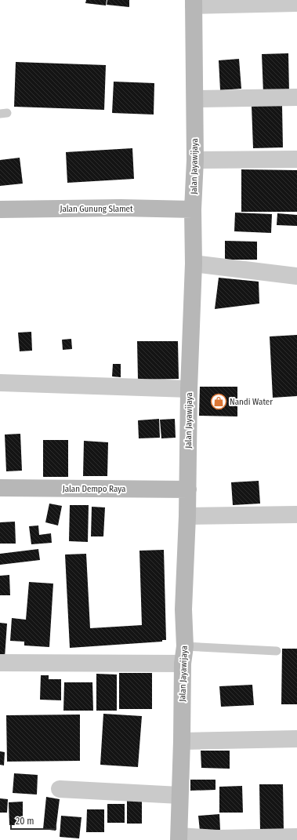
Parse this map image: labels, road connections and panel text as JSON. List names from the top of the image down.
{
  "streets": {
    "main road": ["Jalan Jayawijaya", "Jalan Gunung Slamet", "Jalan Dempo Raya"]
  },
  "crossings": [
    ["Jalan Jayawijaya", "Jalan Gunung Slamet"],
    ["Jalan Jayawijaya", "Jalan Dempo Raya"]
  ],
  "places": {
    "shop": ["Nandi Water"]
  },
  "scale_bar": "20 m"
}
